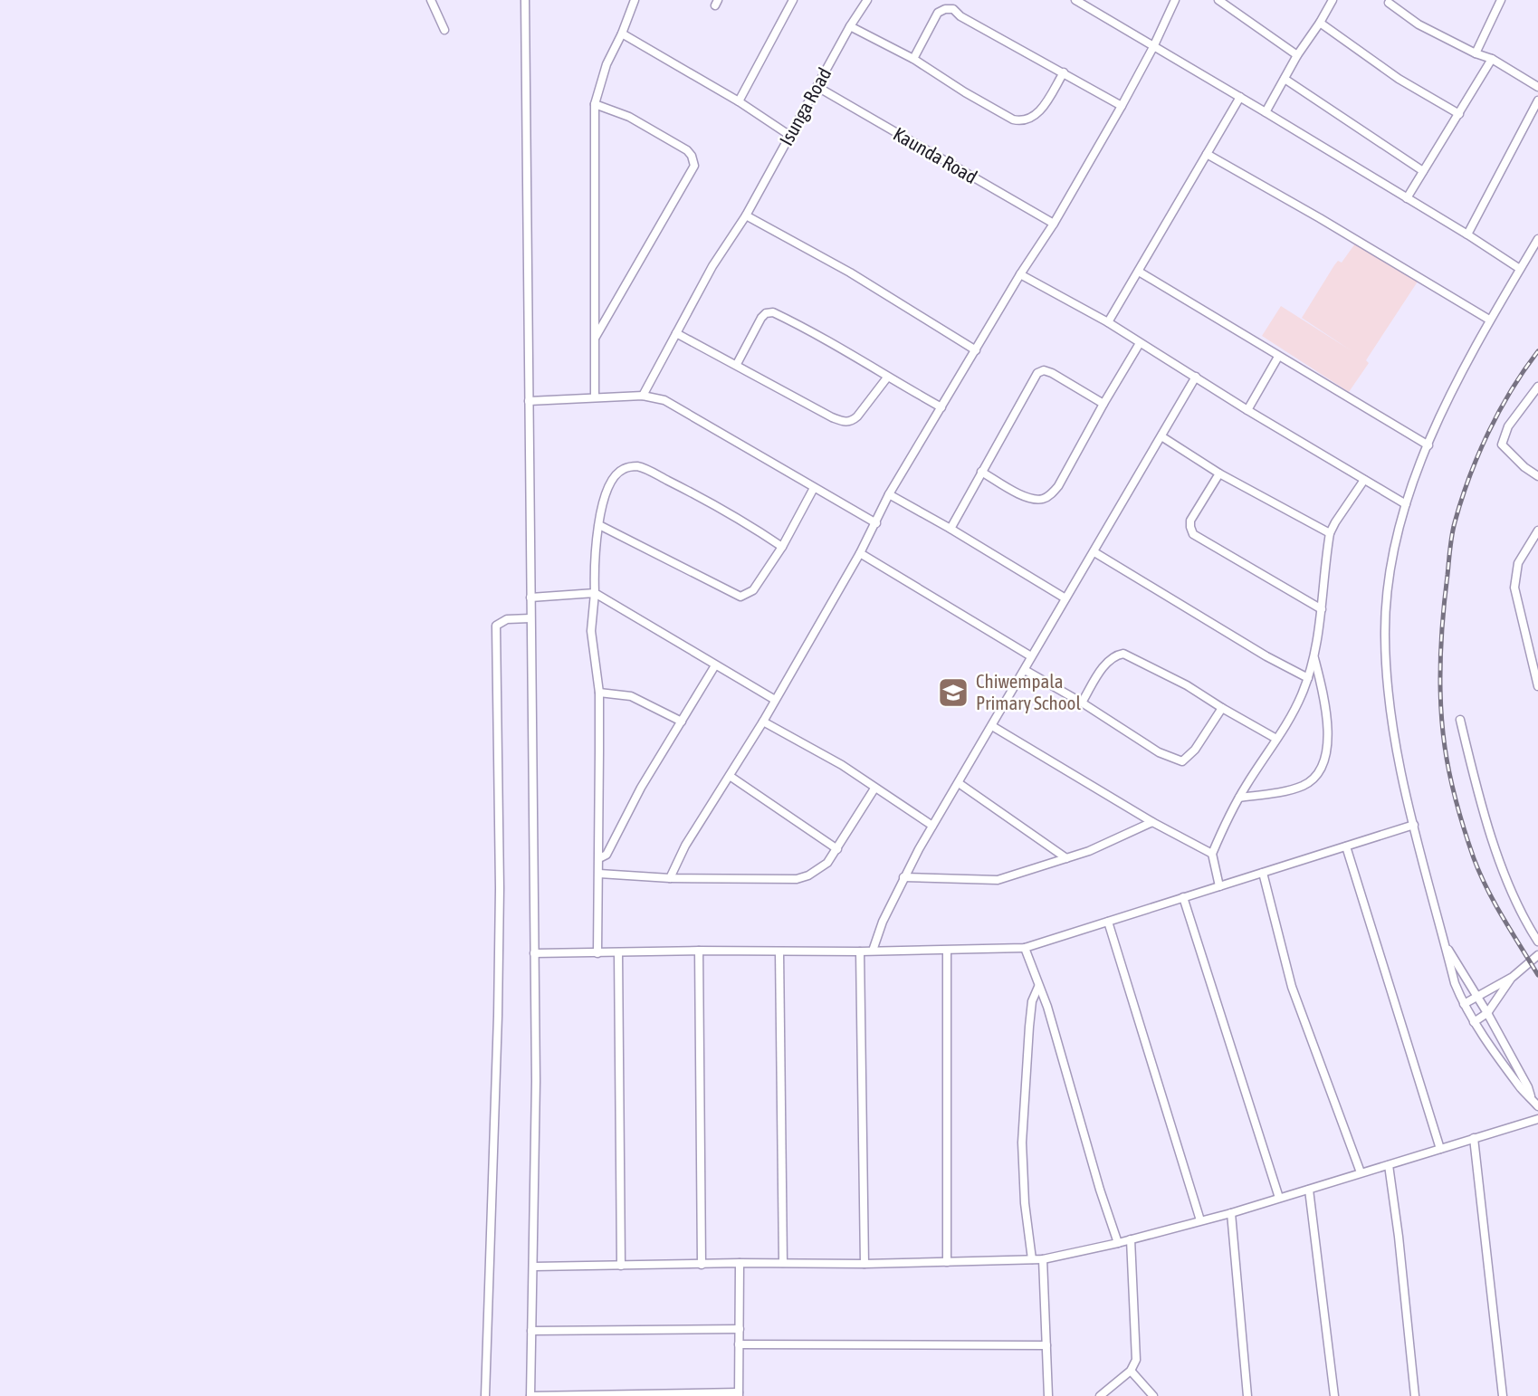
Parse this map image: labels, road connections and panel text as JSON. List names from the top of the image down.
{
  "streets": {
    "street": ["Isunga Road", "Kaunda Road"]
  },
  "crossings": [
    ["Isunga Road", "Kaunda Road"]
  ],
  "places": {
    "school or university": ["Chiwempala Primary School"]
  }
}
